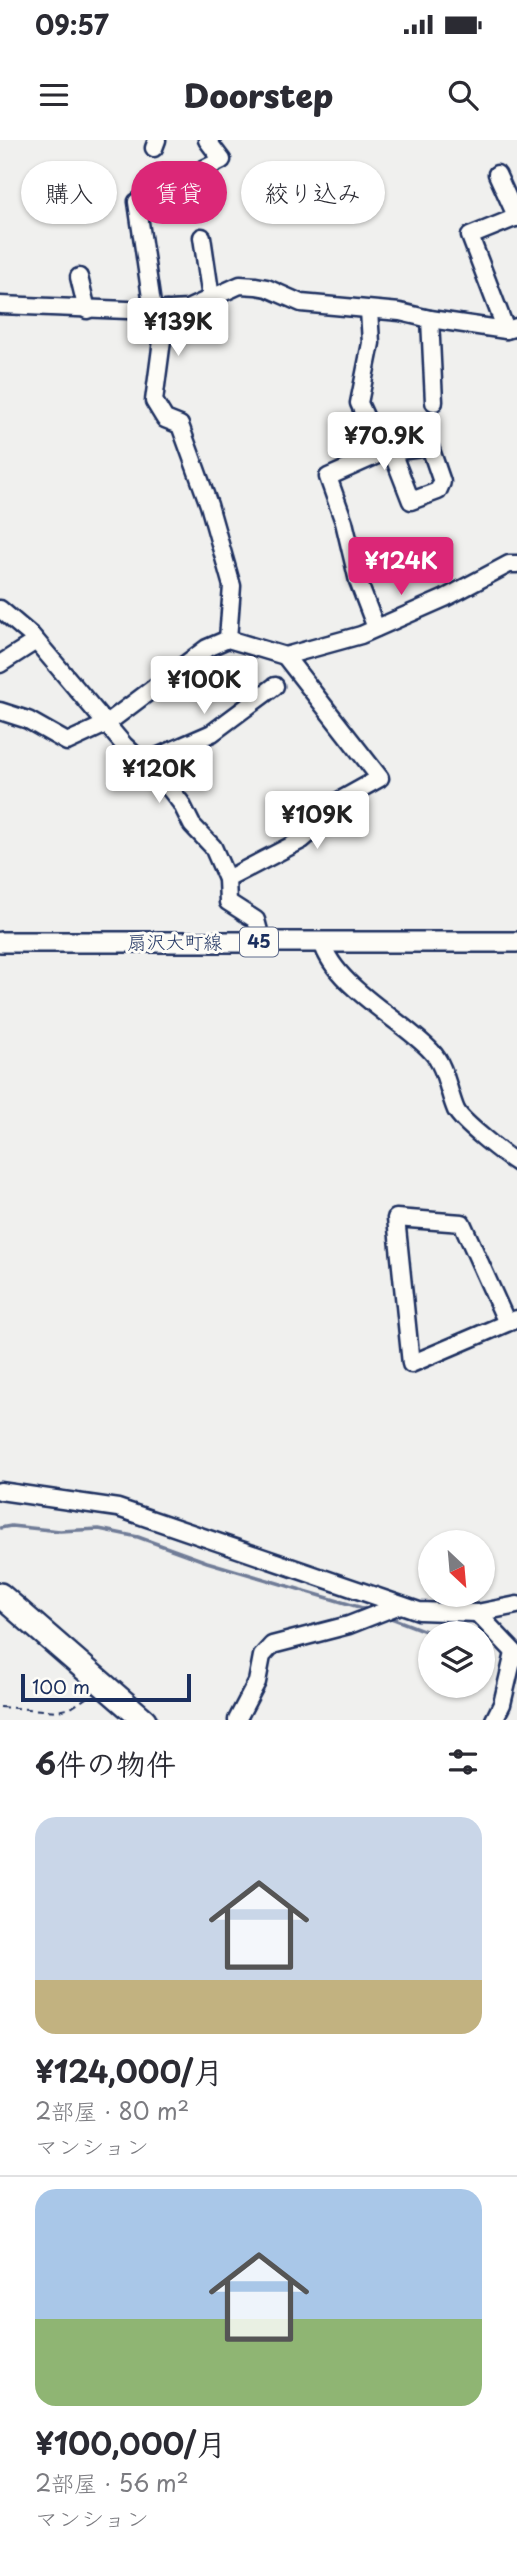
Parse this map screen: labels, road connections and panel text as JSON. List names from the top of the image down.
{
  "streets": {
    "main road": ["扇沢大町線", "45"]
  },
  "scale_bar": "100 m",
  "north": "bottom right",
  "page": {
    "status": "09:57",
    "header": "Doorstep",
    "chip": ["購入", "賃貸", "絞り込み"],
    "price": [
      "¥139K",
      "¥70.9K",
      "¥124K",
      "¥100K",
      "¥120K",
      "¥109K"
    ],
    "scale": "100 m",
    "heading": "6件の物件",
    "list": [
      {
        "name": "¥124,000/月",
        "note": "2部屋 · 80 m² · マンション"
      },
      {
        "name": "¥100,000/月",
        "note": "2部屋 · 56 m² · マンション"
      }
    ]
  }
}
